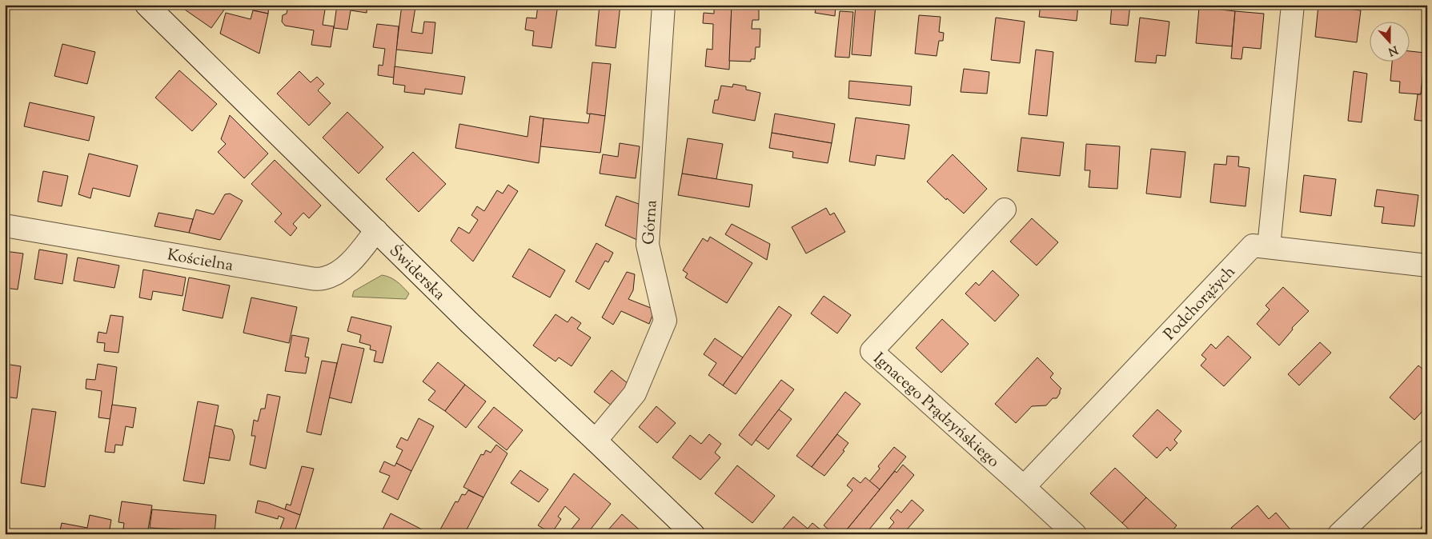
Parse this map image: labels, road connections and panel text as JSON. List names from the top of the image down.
{
  "streets": {
    "street": [
      "Górna",
      "Kościelna",
      "Świderska",
      "Podchorążych",
      "Ignacego Prądzyńskiego"
    ]
  },
  "crossings": [
    ["Górna", "Świderska"],
    ["Kościelna", "Świderska"],
    ["Podchorążych", "Ignacego Prądzyńskiego"]
  ],
  "north": "bottom"
}
